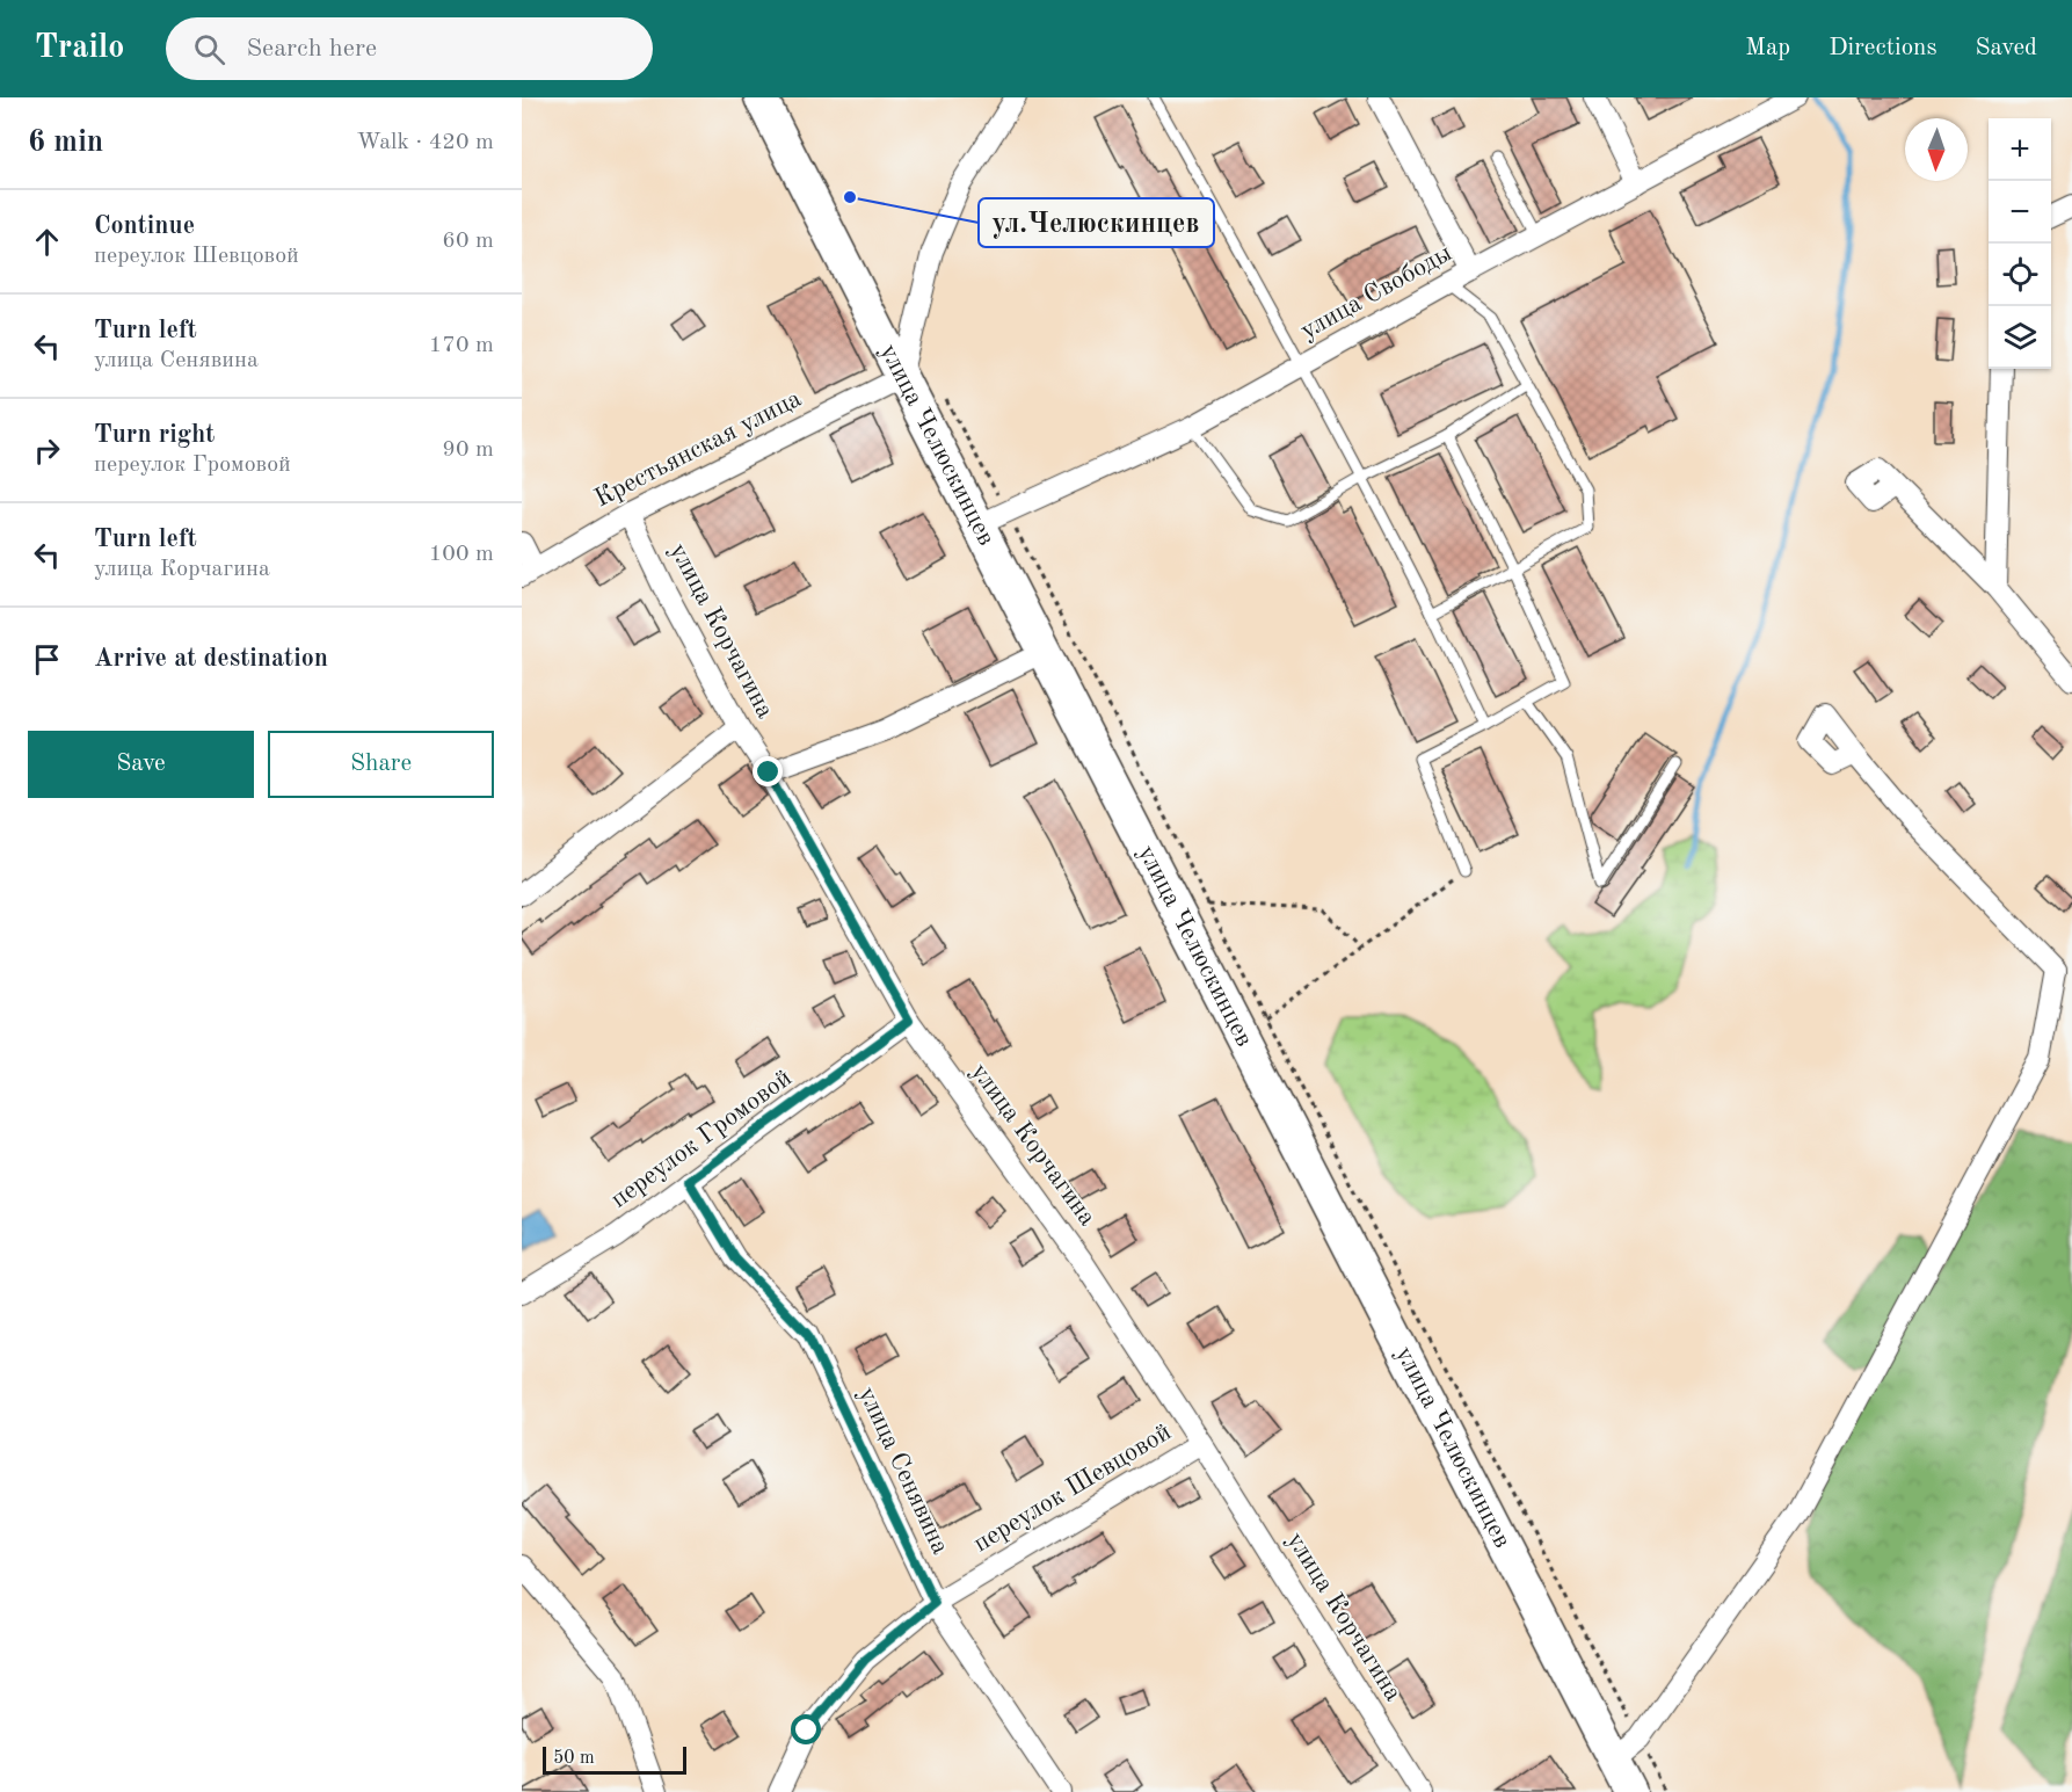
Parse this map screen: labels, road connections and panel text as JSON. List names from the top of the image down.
{
  "streets": {
    "main road": ["улица Челюскинцев"],
    "street": [
      "улица Свободы",
      "Крестьянская улица",
      "улица Корчагина",
      "переулок Громовой",
      "улица Сенявина",
      "переулок Шевцовой"
    ]
  },
  "crossings": [
    ["улица Свободы", "улица Челюскинцев"],
    ["улица Челюскинцев", "Крестьянская улица"],
    ["Крестьянская улица", "улица Корчагина"],
    ["улица Корчагина", "переулок Громовой"],
    ["улица Корчагина", "переулок Шевцовой"],
    ["переулок Громовой", "улица Сенявина"],
    ["улица Сенявина", "переулок Шевцовой"]
  ],
  "places": ["ул.Челюскинцев"],
  "scale_bar": "50 m",
  "north": "bottom",
  "page": {
    "header": "Trailo",
    "search": "Search here",
    "nav": ["Map", "Directions", "Saved"],
    "heading": ["6 min", "Walk · 420 m"],
    "map_buttons": ["+", "−"],
    "list": [
      ["Continue", "переулок Шевцовой", "60 m"],
      ["Turn left", "улица Сенявина", "170 m"],
      ["Turn right", "переулок Громовой", "90 m"],
      ["Turn left", "улица Корчагина", "100 m"],
      "Arrive at destination"
    ],
    "buttons": ["Save", "Share"],
    "scale": "50 m"
  }
}
